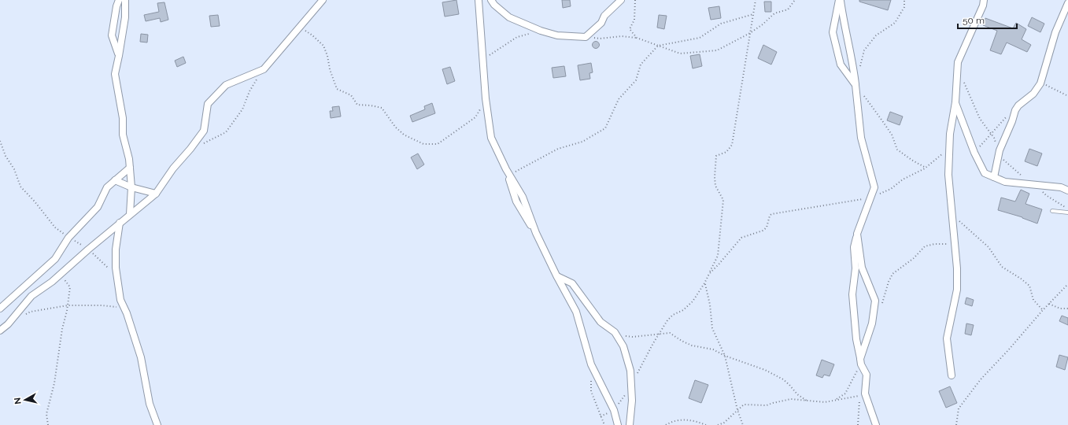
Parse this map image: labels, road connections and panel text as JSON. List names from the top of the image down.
{
  "scale_bar": "50 m",
  "north": "left"
}
